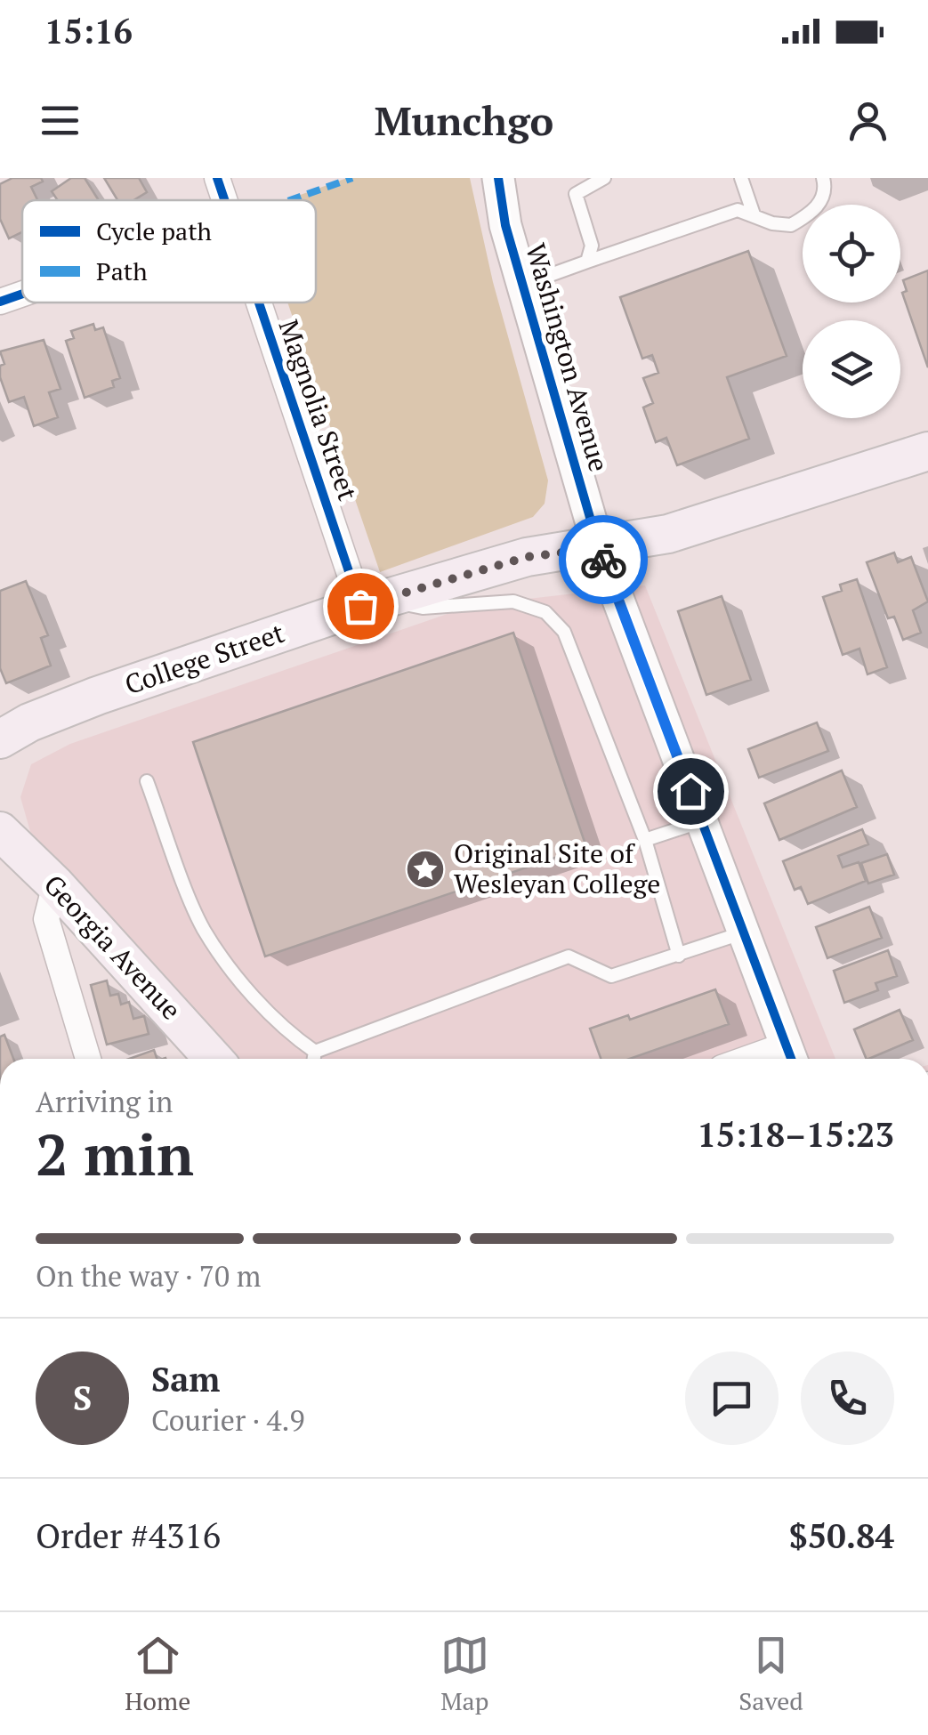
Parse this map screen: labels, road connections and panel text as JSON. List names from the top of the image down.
{
  "streets": {
    "main road": ["College Street", "Georgia Avenue"],
    "street": ["Washington Avenue", "Magnolia Street"]
  },
  "crossings": [
    ["Washington Avenue", "College Street"],
    ["Magnolia Street", "College Street"]
  ],
  "places": {
    "place": ["Original Site of Wesleyan College"]
  },
  "legend": ["Cycle path", "Path"],
  "page": {
    "status": "15:16",
    "header": "Munchgo",
    "heading": ["2 min", "Arriving in", "15:18–15:23"],
    "panel": [
      "Sam",
      "Courier · 4.9",
      "Order #4316",
      "$50.84"
    ],
    "bar": "On the way · 70 m",
    "round": "S",
    "tabs": ["Home", "Map", "Saved"]
  }
}
